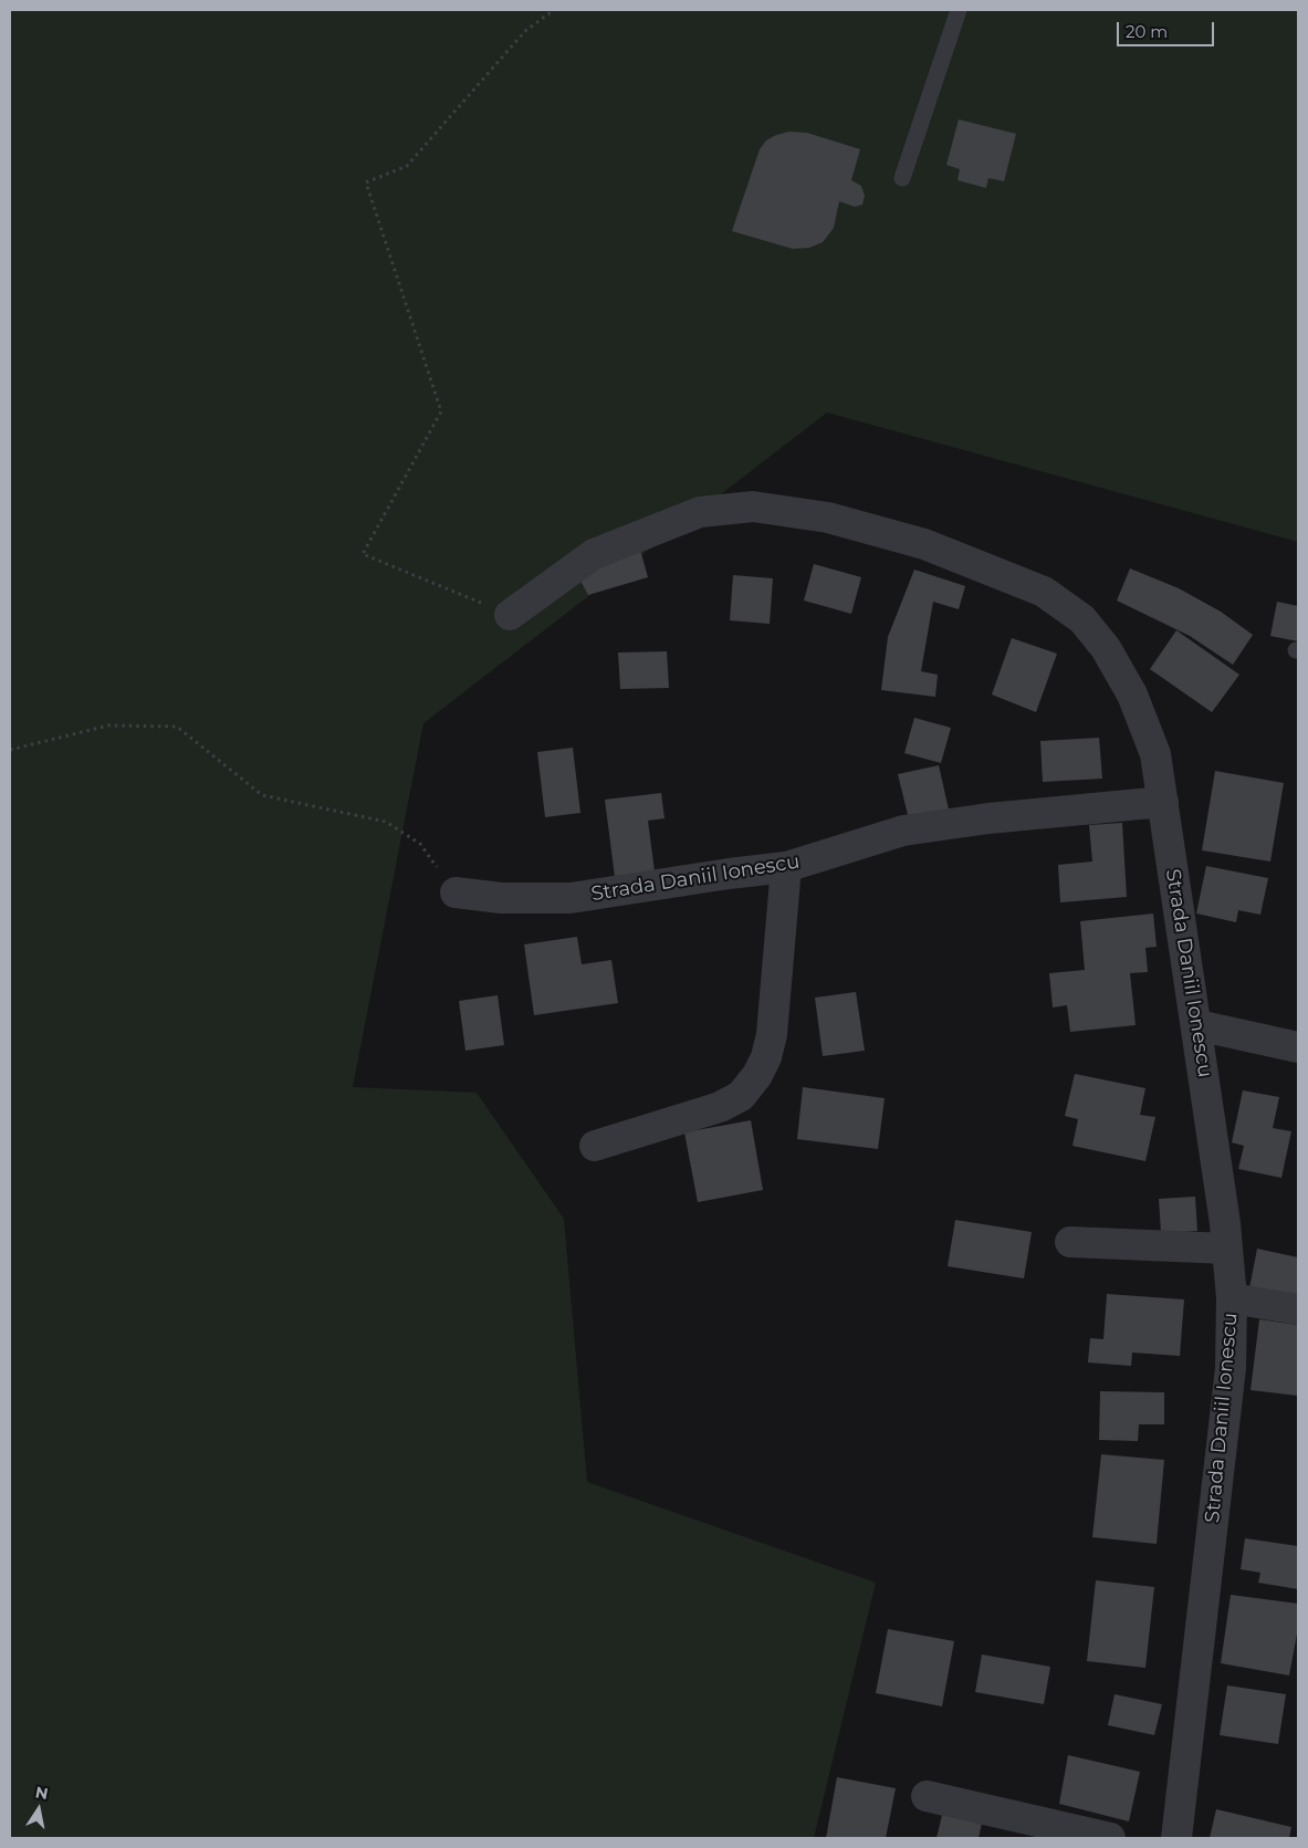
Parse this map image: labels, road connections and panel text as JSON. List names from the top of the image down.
{
  "streets": {
    "street": ["Strada Daniil Ionescu"]
  },
  "scale_bar": "20 m",
  "north": "top"
}
